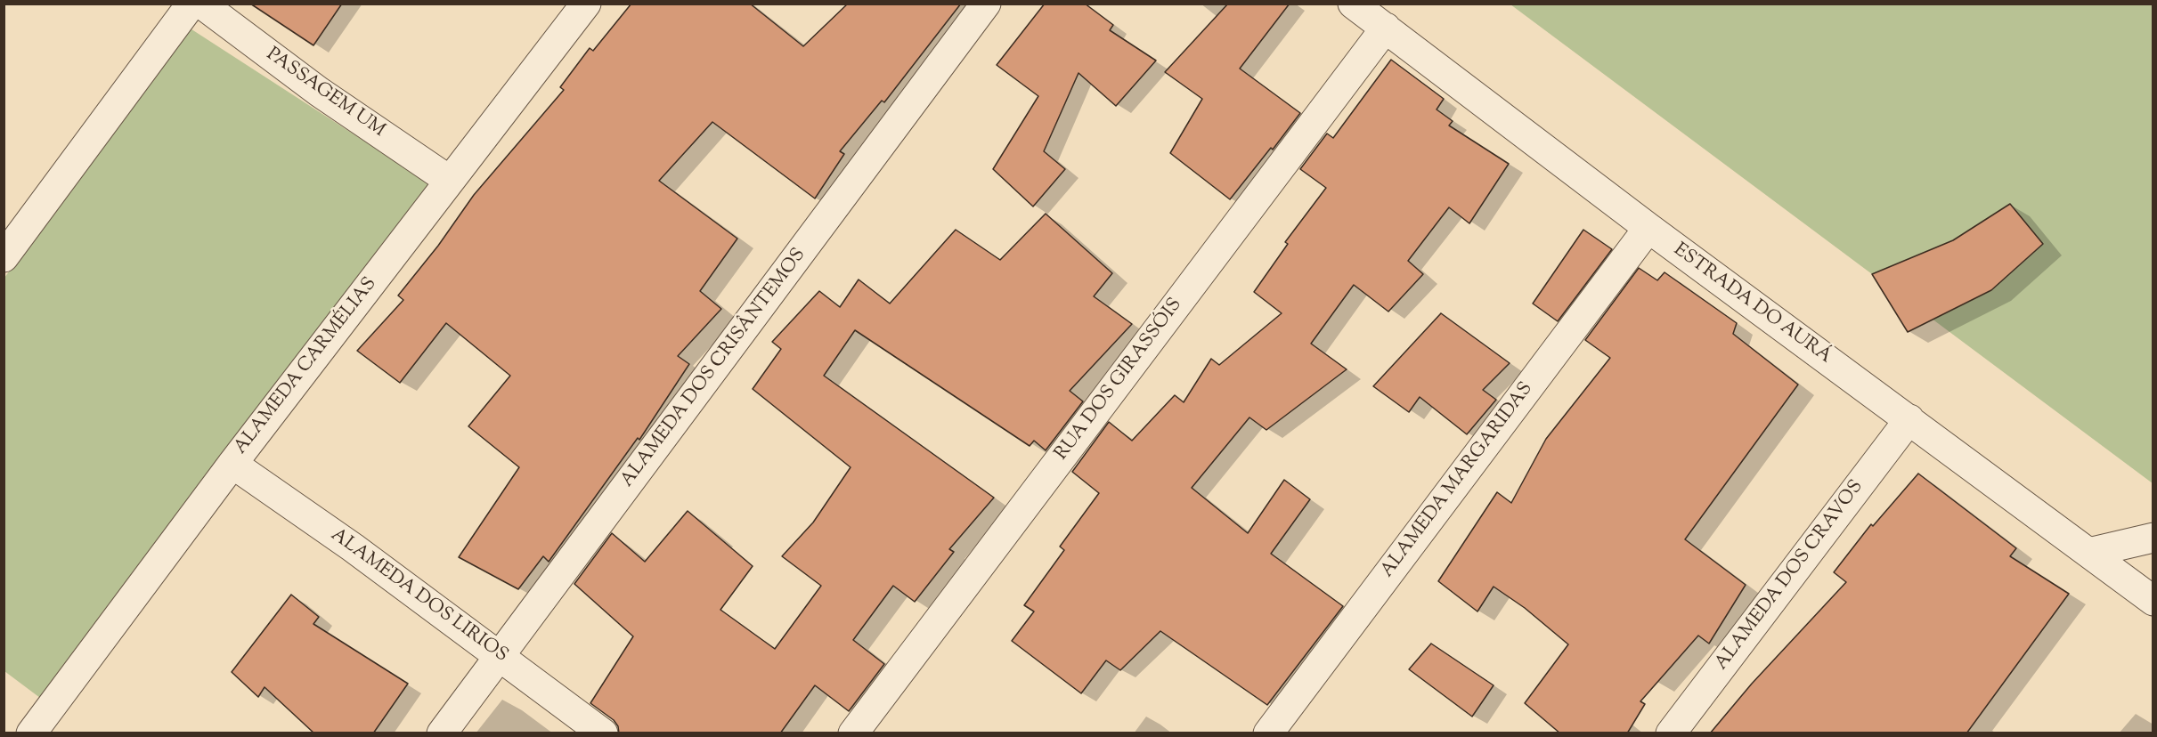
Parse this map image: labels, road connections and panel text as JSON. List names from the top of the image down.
{
  "streets": {
    "street": [
      "PASSAGEM UM",
      "ESTRADA DO AURÁ",
      "ALAMEDA CARMÉLIAS",
      "ALAMEDA DOS CRISÂNTEMOS",
      "RUA DOS GIRASSÓIS",
      "ALAMEDA MARGARIDAS",
      "ALAMEDA DOS CRAVOS",
      "ALAMEDA DOS LIRIOS"
    ]
  },
  "crossings": [
    ["PASSAGEM UM", "ALAMEDA CARMÉLIAS"],
    ["ESTRADA DO AURÁ", "RUA DOS GIRASSÓIS"],
    ["ESTRADA DO AURÁ", "ALAMEDA MARGARIDAS"],
    ["ESTRADA DO AURÁ", "ALAMEDA DOS CRAVOS"],
    ["ALAMEDA CARMÉLIAS", "ALAMEDA DOS LIRIOS"],
    ["ALAMEDA DOS CRISÂNTEMOS", "ALAMEDA DOS LIRIOS"]
  ]
}
